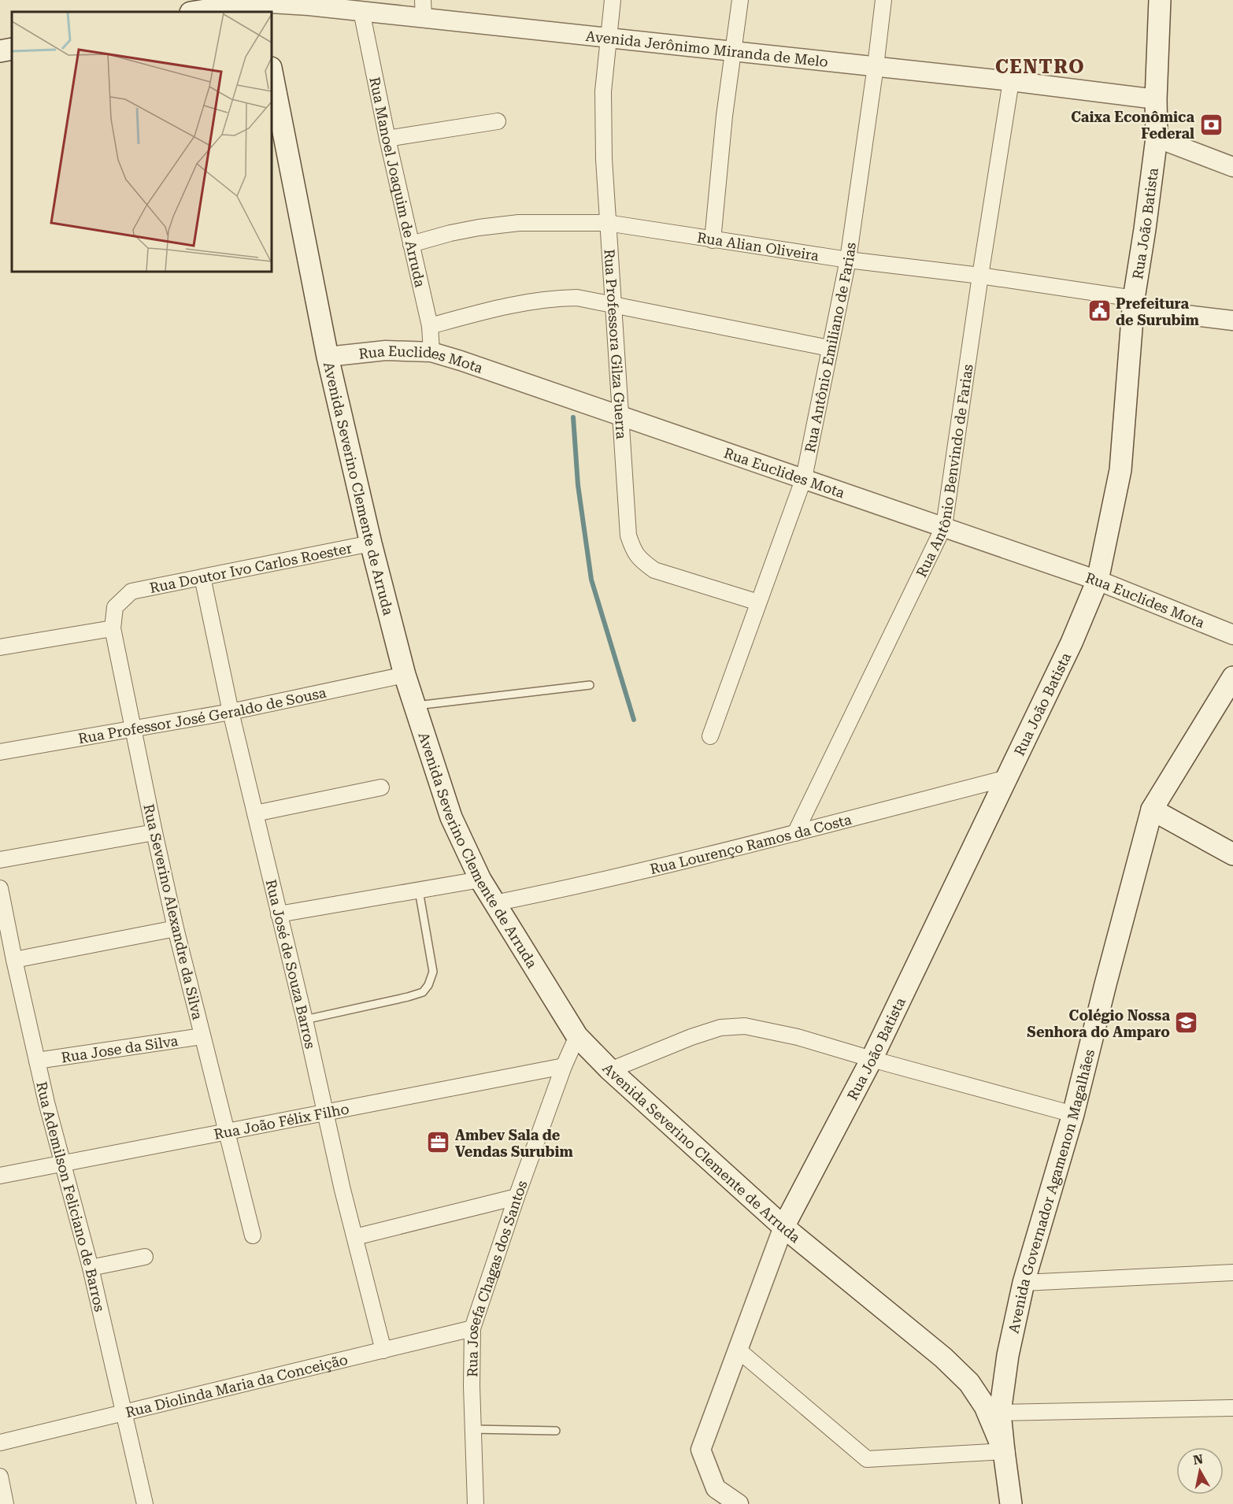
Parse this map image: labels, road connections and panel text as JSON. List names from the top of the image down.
{
  "streets": {
    "main road": ["Rua João Batista", "Avenida Severino Clemente de Arruda", "Avenida Governador Agamenon Magalhães"],
    "street": [
      "Avenida Jerônimo Miranda de Melo",
      "Rua Manoel Joaquim de Arruda",
      "Rua Alian Oliveira",
      "Rua Professora Gilza Guerra",
      "Rua Antônio Emiliano de Farias",
      "Rua Euclides Mota",
      "Rua Antônio Benvindo de Farias",
      "Rua Doutor Ivo Carlos Roester",
      "Rua Professor José Geraldo de Sousa",
      "Rua Lourenço Ramos da Costa",
      "Rua Severino Alexandre da Silva",
      "Rua José de Souza Barros",
      "Rua Jose da Silva",
      "Rua João Félix Filho",
      "Rua Ademilson Feliciano de Barros",
      "Rua Josefa Chagas dos Santos",
      "Rua Diolinda Maria da Conceição"
    ]
  },
  "crossings": [
    ["Avenida Jerônimo Miranda de Melo", "Rua Manoel Joaquim de Arruda"],
    ["Avenida Jerônimo Miranda de Melo", "Rua João Batista"],
    ["Avenida Jerônimo Miranda de Melo", "Rua Professora Gilza Guerra"],
    ["Avenida Jerônimo Miranda de Melo", "Rua Antônio Emiliano de Farias"],
    ["Avenida Jerônimo Miranda de Melo", "Rua Antônio Benvindo de Farias"],
    ["Rua Manoel Joaquim de Arruda", "Rua Alian Oliveira"],
    ["Rua Manoel Joaquim de Arruda", "Rua Euclides Mota"],
    ["Rua João Batista", "Rua Alian Oliveira"],
    ["Rua João Batista", "Rua Euclides Mota"],
    ["Rua João Batista", "Avenida Severino Clemente de Arruda"],
    ["Rua João Batista", "Rua Lourenço Ramos da Costa"],
    ["Rua Alian Oliveira", "Rua Professora Gilza Guerra"],
    ["Rua Alian Oliveira", "Rua Antônio Emiliano de Farias"],
    ["Rua Alian Oliveira", "Rua Antônio Benvindo de Farias"],
    ["Rua Professora Gilza Guerra", "Rua Antônio Emiliano de Farias"],
    ["Rua Professora Gilza Guerra", "Rua Euclides Mota"],
    ["Rua Antônio Emiliano de Farias", "Rua Euclides Mota"],
    ["Rua Euclides Mota", "Rua Antônio Benvindo de Farias"],
    ["Rua Euclides Mota", "Avenida Severino Clemente de Arruda"],
    ["Rua Antônio Benvindo de Farias", "Rua Lourenço Ramos da Costa"],
    ["Avenida Severino Clemente de Arruda", "Rua Doutor Ivo Carlos Roester"],
    ["Avenida Severino Clemente de Arruda", "Rua Professor José Geraldo de Sousa"],
    ["Avenida Severino Clemente de Arruda", "Rua Lourenço Ramos da Costa"],
    ["Avenida Severino Clemente de Arruda", "Avenida Governador Agamenon Magalhães"],
    ["Avenida Severino Clemente de Arruda", "Rua Josefa Chagas dos Santos"],
    ["Rua Doutor Ivo Carlos Roester", "Rua Severino Alexandre da Silva"],
    ["Rua Doutor Ivo Carlos Roester", "Rua José de Souza Barros"],
    ["Rua Professor José Geraldo de Sousa", "Rua Severino Alexandre da Silva"],
    ["Rua Professor José Geraldo de Sousa", "Rua José de Souza Barros"],
    ["Rua Severino Alexandre da Silva", "Rua Jose da Silva"],
    ["Rua Severino Alexandre da Silva", "Rua João Félix Filho"],
    ["Rua José de Souza Barros", "Rua João Félix Filho"],
    ["Rua José de Souza Barros", "Rua Diolinda Maria da Conceição"],
    ["Rua Jose da Silva", "Rua Ademilson Feliciano de Barros"],
    ["Rua João Félix Filho", "Rua Ademilson Feliciano de Barros"],
    ["Rua João Félix Filho", "Rua Josefa Chagas dos Santos"],
    ["Rua Ademilson Feliciano de Barros", "Rua Diolinda Maria da Conceição"],
    ["Rua Josefa Chagas dos Santos", "Rua Diolinda Maria da Conceição"]
  ],
  "districts": ["CENTRO"],
  "places": {
    "bank": ["Caixa Econômica Federal"],
    "public building": ["Prefeitura de Surubim"],
    "school or university": ["Colégio Nossa Senhora do Amparo"],
    "office": ["Ambev Sala de Vendas Surubim"]
  },
  "north": "top"
}
